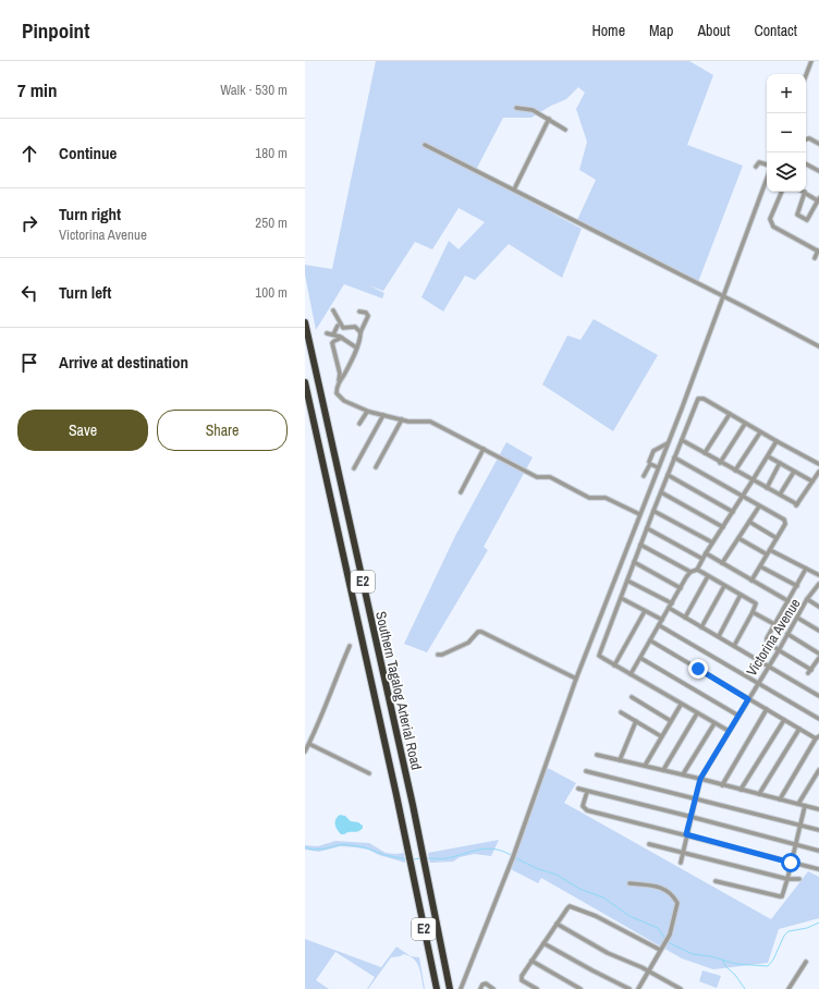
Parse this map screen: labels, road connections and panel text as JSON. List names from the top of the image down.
{
  "streets": {
    "highway": ["E2", "Southern Tagalog Arterial Road"],
    "street": ["Victorina Avenue"]
  },
  "page": {
    "header": "Pinpoint",
    "nav": [
      "Home",
      "Map",
      "About",
      "Contact"
    ],
    "heading": ["7 min", "Walk · 530 m"],
    "map_buttons": ["+", "−"],
    "list": [
      ["Continue", "180 m"],
      ["Turn right", "Victorina Avenue", "250 m"],
      ["Turn left", "100 m"],
      "Arrive at destination"
    ],
    "buttons": ["Save", "Share"]
  }
}
